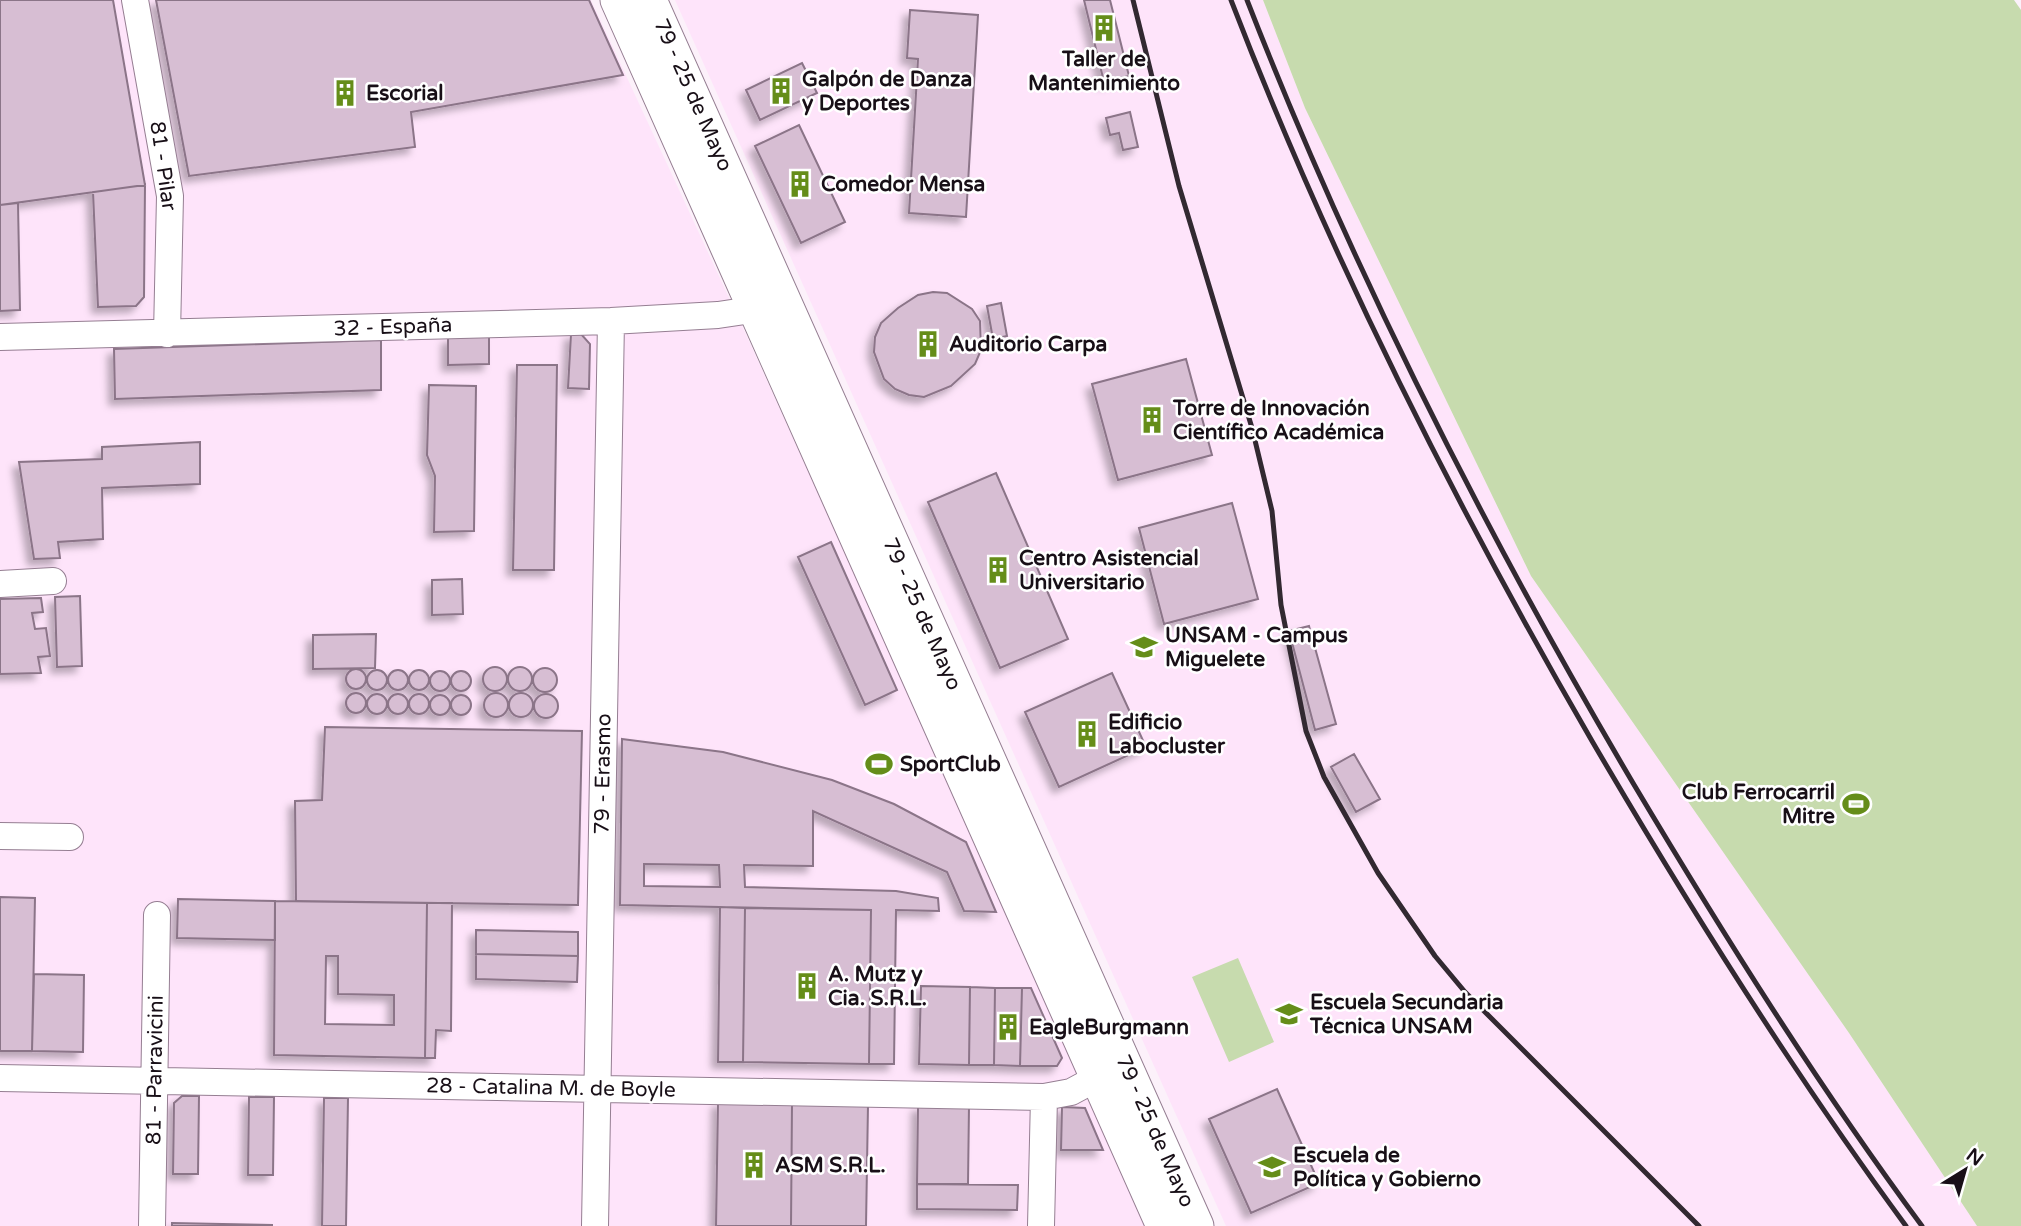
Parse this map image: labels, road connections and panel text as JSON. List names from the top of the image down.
{
  "streets": {
    "main road": ["79 - 25 de Mayo"],
    "street": [
      "81 - Pilar",
      "32 - España",
      "79 - Erasmo",
      "81 - Parravicini",
      "28 - Catalina M. de Boyle"
    ]
  },
  "crossings": [
    ["79 - 25 de Mayo", "32 - España"],
    ["79 - 25 de Mayo", "28 - Catalina M. de Boyle"],
    ["81 - Pilar", "32 - España"],
    ["32 - España", "79 - Erasmo"],
    ["79 - Erasmo", "28 - Catalina M. de Boyle"],
    ["81 - Parravicini", "28 - Catalina M. de Boyle"]
  ],
  "places": {
    "building": [
      "Taller de Mantenimiento",
      "Galpón de Danza y Deportes",
      "Escorial",
      "Comedor Mensa",
      "Auditorio Carpa",
      "Torre de Innovación Científico Académica",
      "Centro Asistencial Universitario",
      "Edificio Labocluster",
      "A. Mutz y Cia. S.R.L.",
      "EagleBurgmann",
      "ASM S.R.L."
    ],
    "school or university": ["UNSAM - Campus Miguelete", "Escuela Secundaria Técnica UNSAM", "Escuela de Política y Gobierno"],
    "sports": ["SportClub", "Club Ferrocarril Mitre"]
  },
  "north": "top right"
}
